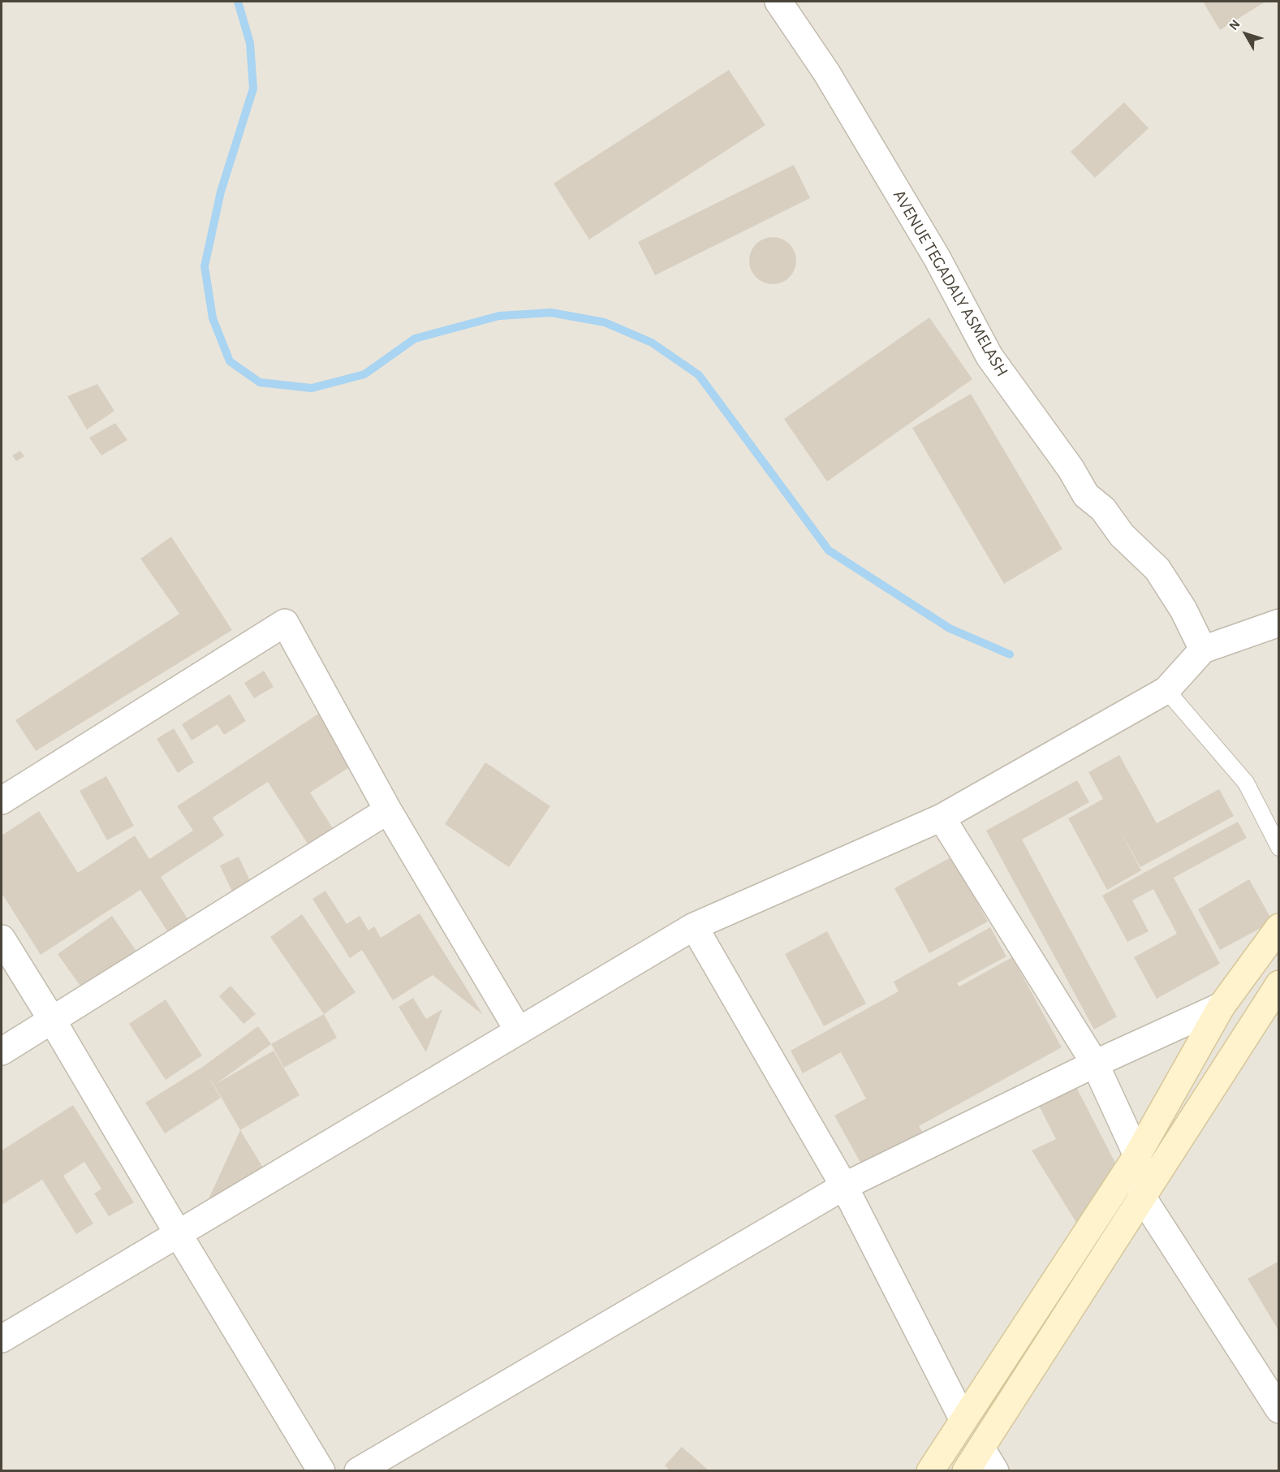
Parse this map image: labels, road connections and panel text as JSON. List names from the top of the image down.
{
  "streets": {
    "street": ["AVENUE TEGADALY ASMELASH"]
  },
  "north": "top left"
}
